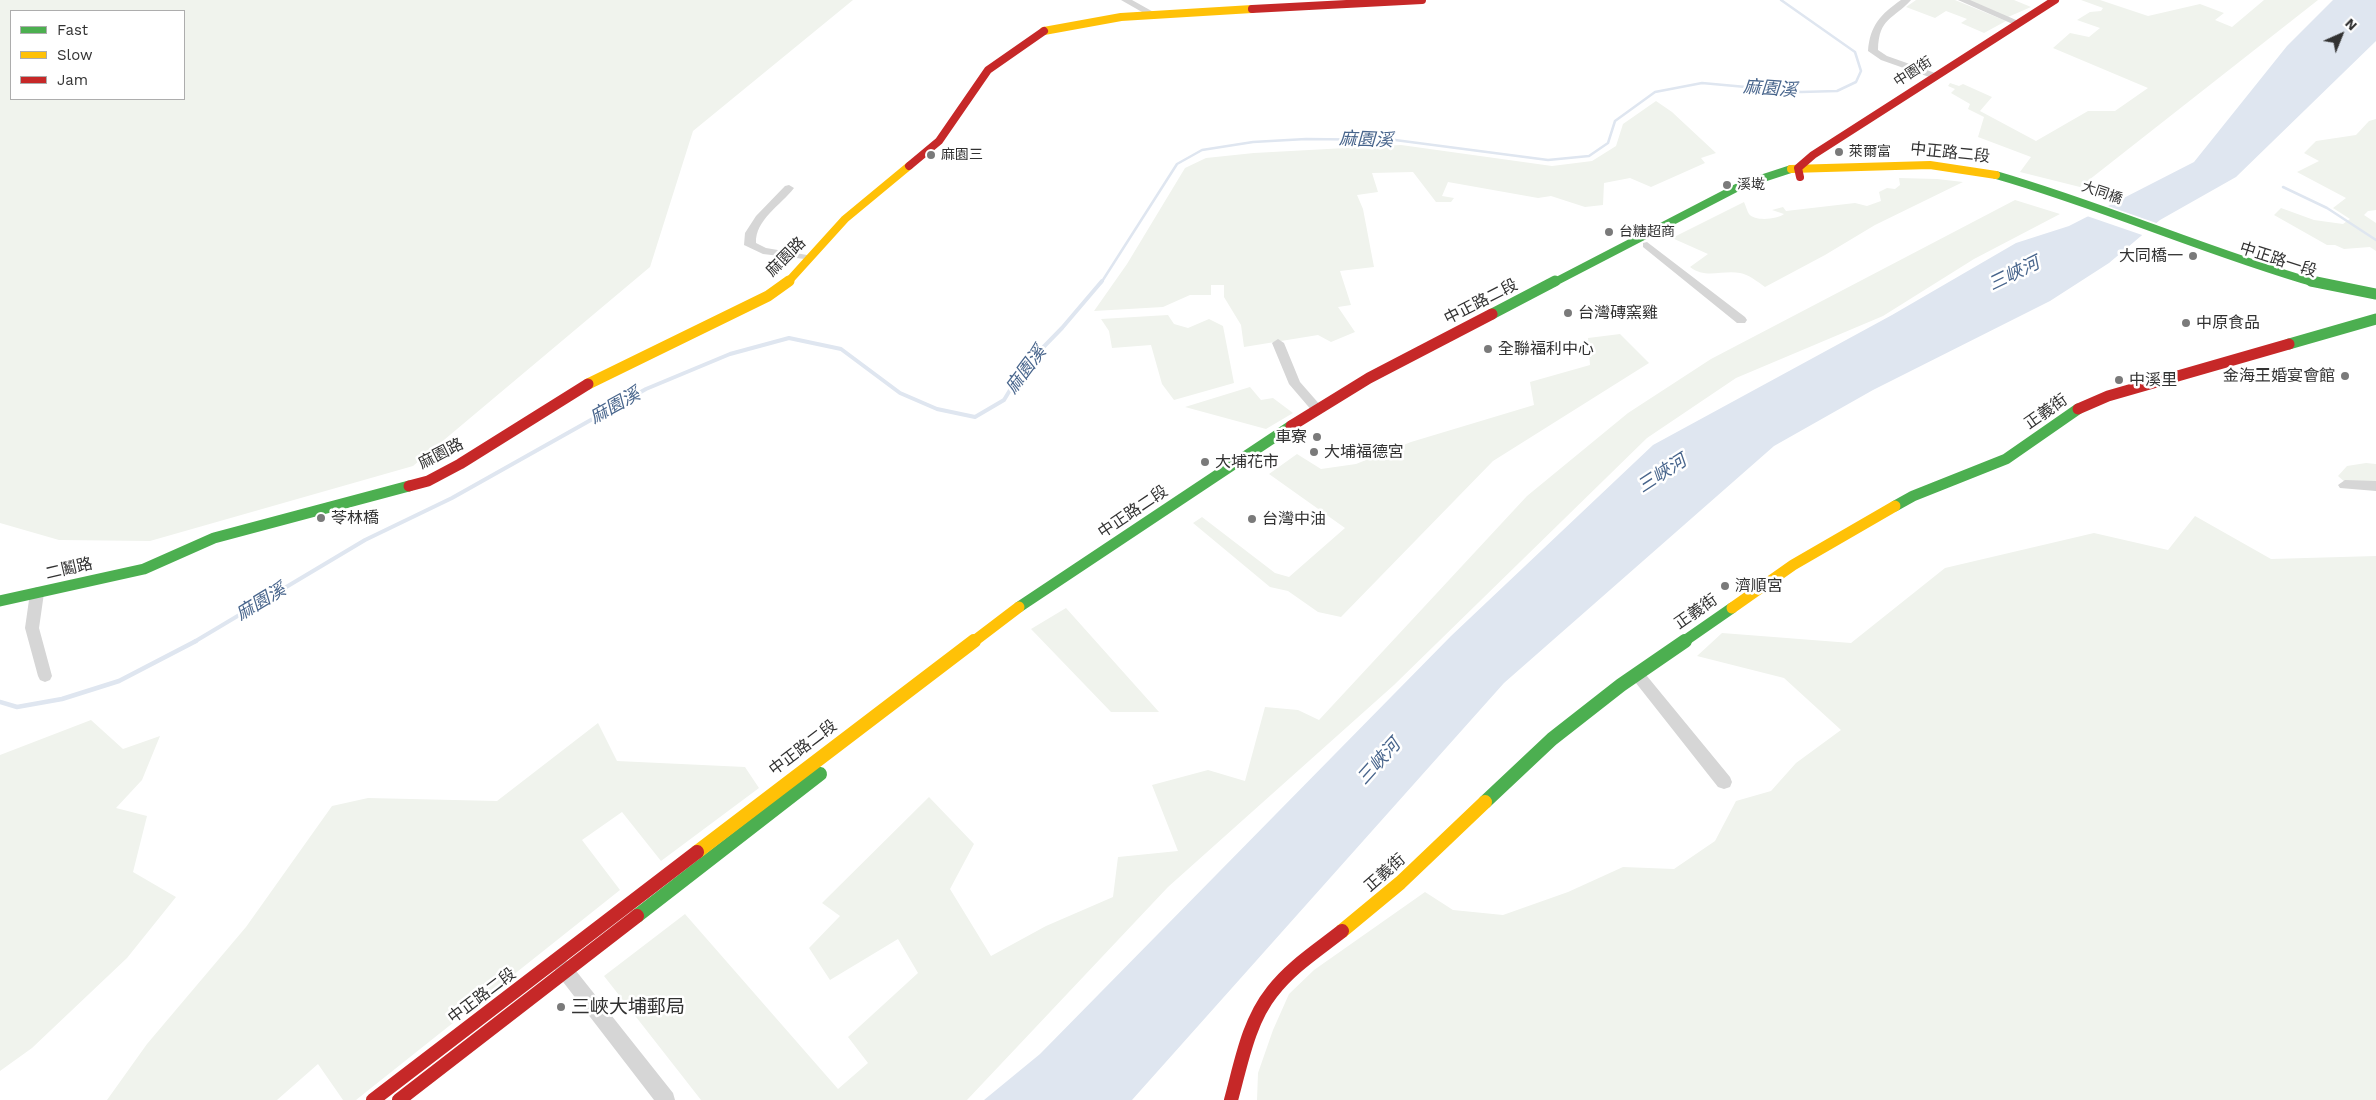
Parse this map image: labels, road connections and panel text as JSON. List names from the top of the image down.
{
  "streets": {
    "main road": [
      "中園街",
      "中正路二段",
      "大同橋",
      "麻園路",
      "中正路一段",
      "正義街",
      "二鬮路"
    ]
  },
  "crossings": [
    ["中園街", "中正路二段"],
    ["中正路二段", "大同橋"],
    ["大同橋", "中正路一段"],
    ["麻園路", "二鬮路"]
  ],
  "water": ["麻園溪", "三峽河"],
  "places": [
    "萊爾富",
    "麻園三",
    "溪墘",
    "台糖超商",
    "大同橋一",
    "台灣磚窯雞",
    "中原食品",
    "全聯福利中心",
    "金海王婚宴會館",
    "中溪里",
    "車寮",
    "大埔福德宮",
    "大埔花市",
    "苓林橋",
    "台灣中油",
    "濟順宮",
    "三峽大埔郵局"
  ],
  "legend": ["Fast", "Slow", "Jam"],
  "north": "top right"
}
